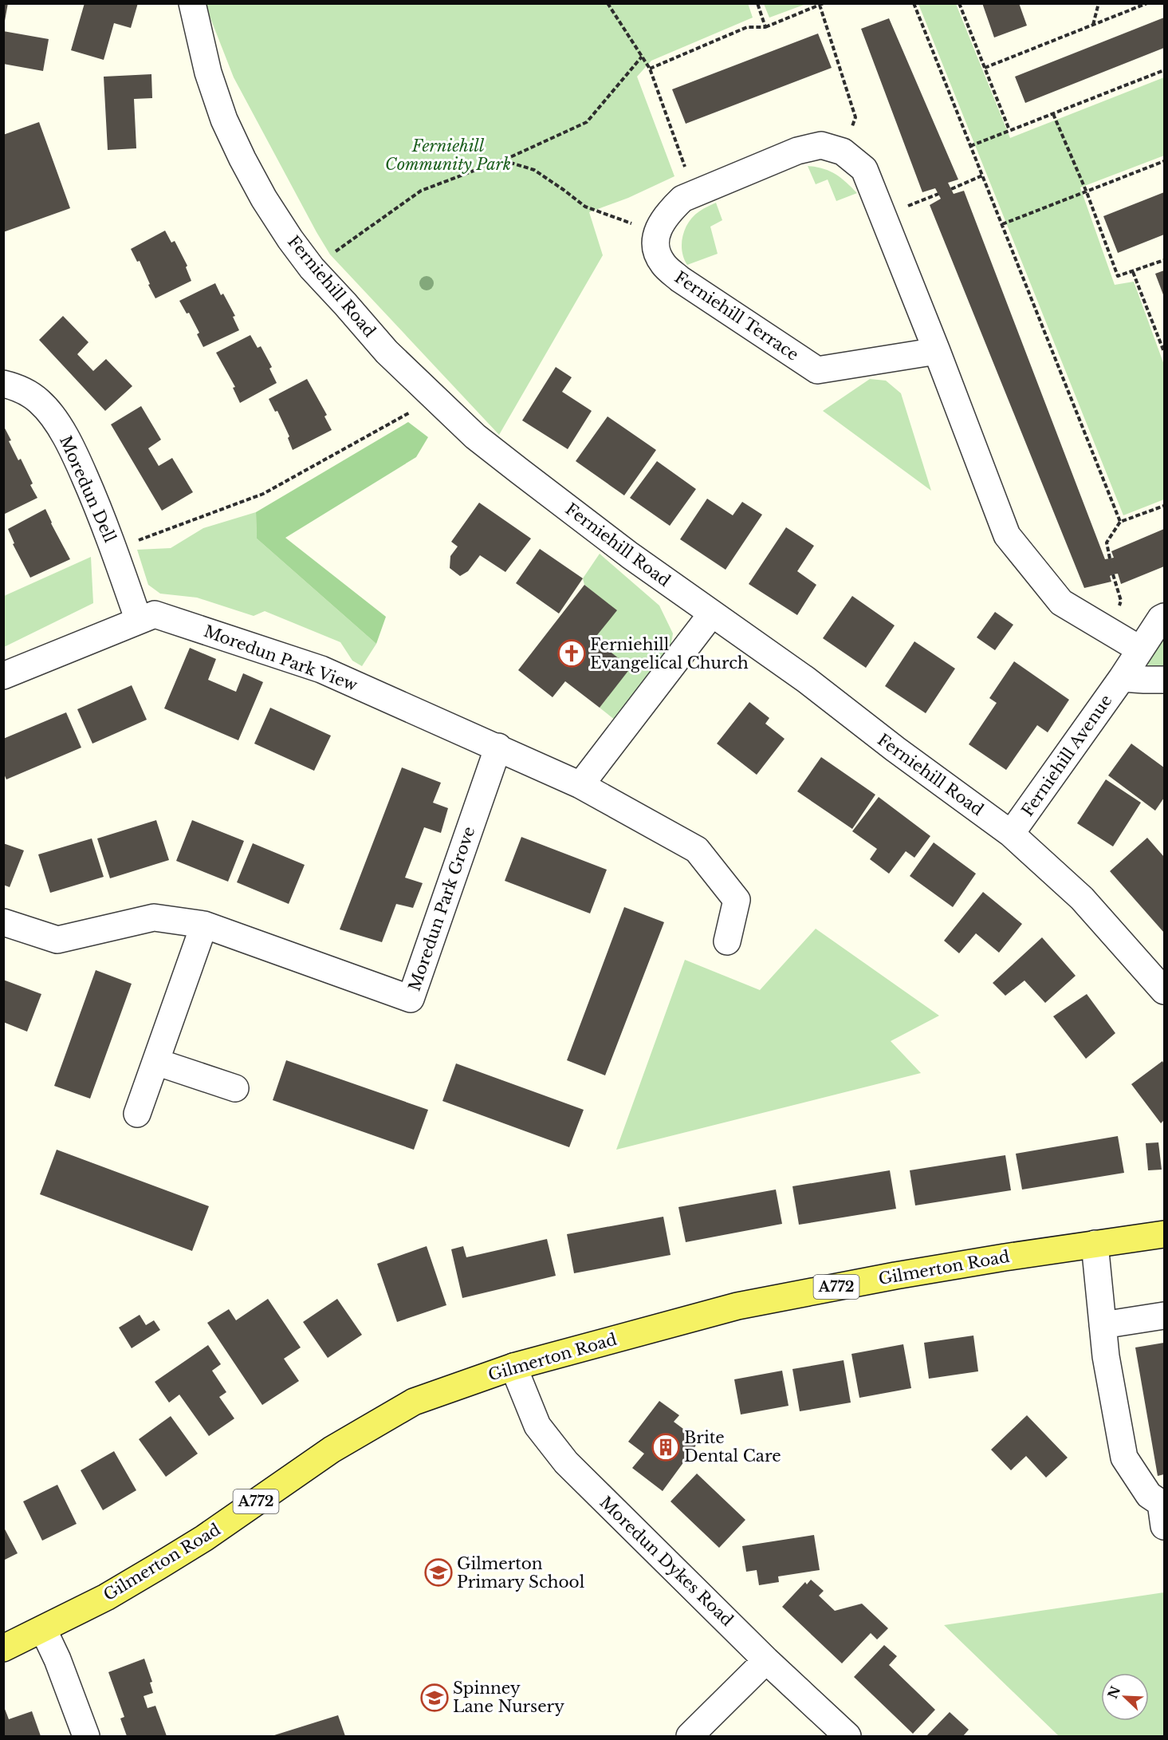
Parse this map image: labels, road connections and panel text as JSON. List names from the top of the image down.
{
  "streets": {
    "main road": ["Gilmerton Road", "A772"],
    "street": [
      "Ferniehill Road",
      "Ferniehill Terrace",
      "Moredun Dell",
      "Moredun Park View",
      "Ferniehill Avenue",
      "Moredun Park Grove",
      "Moredun Dykes Road"
    ]
  },
  "crossings": [
    ["Ferniehill Road", "Ferniehill Avenue"],
    ["Moredun Dell", "Moredun Park View"],
    ["Moredun Park View", "Moredun Park Grove"],
    ["Gilmerton Road", "Moredun Dykes Road"]
  ],
  "parks": ["Ferniehill Community Park"],
  "places": {
    "church": ["Ferniehill Evangelical Church"],
    "building": ["Brite Dental Care"],
    "school or university": ["Gilmerton Primary School", "Spinney Lane Nursery"]
  },
  "north": "top left"
}
